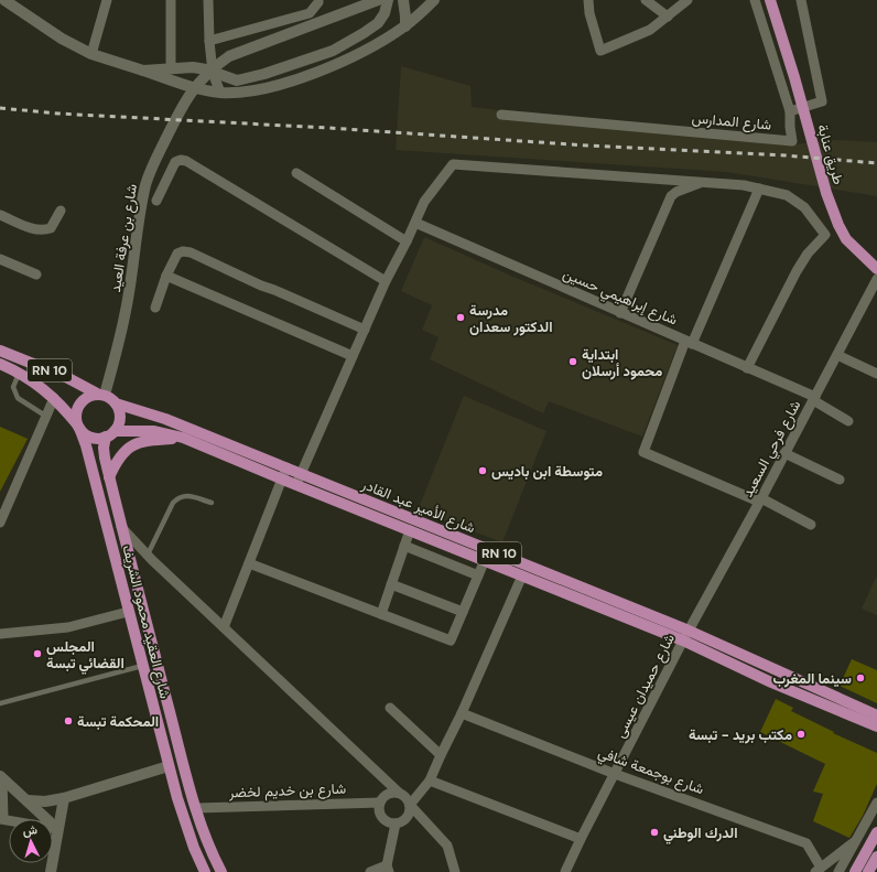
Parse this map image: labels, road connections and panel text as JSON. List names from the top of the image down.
{
  "streets": {
    "main road": [
      "طريق عنابة",
      "RN 10",
      "شارع الأمير عبد القادر",
      "شارع العقيد محمود الشريف"
    ],
    "street": [
      "شارع المدارس",
      "شارع بن عرفة العيد",
      "شارع إبراهيمي حسين",
      "شارع فرحي السعيد",
      "شارع حميدان عيسى",
      "شارع بوجمعة شافي",
      "شارع بن خديم لخضر"
    ]
  },
  "crossings": [
    ["شارع بن عرفة العيد", "RN 10"],
    ["شارع بن عرفة العيد", "شارع الأمير عبد القادر"],
    ["شارع بن عرفة العيد", "شارع العقيد محمود الشريف"],
    ["شارع إبراهيمي حسين", "شارع فرحي السعيد"],
    ["RN 10", "شارع الأمير عبد القادر"],
    ["RN 10", "شارع العقيد محمود الشريف"],
    ["شارع فرحي السعيد", "شارع الأمير عبد القادر"],
    ["شارع فرحي السعيد", "شارع حميدان عيسى"],
    ["شارع الأمير عبد القادر", "شارع العقيد محمود الشريف"],
    ["شارع الأمير عبد القادر", "شارع حميدان عيسى"],
    ["شارع العقيد محمود الشريف", "شارع بن خديم لخضر"],
    ["شارع حميدان عيسى", "شارع بوجمعة شافي"]
  ],
  "places": [
    "مدرسة الدكتور سعدان",
    "ابتداية محمود أرسلان",
    "متوسطة ابن باديس",
    "المجلس القضائي تبسة",
    "سينما المغرب",
    "المحكمة تبسة",
    "مكتب بريد - تبسة",
    "الدرك الوطني"
  ],
  "north": "top"
}
